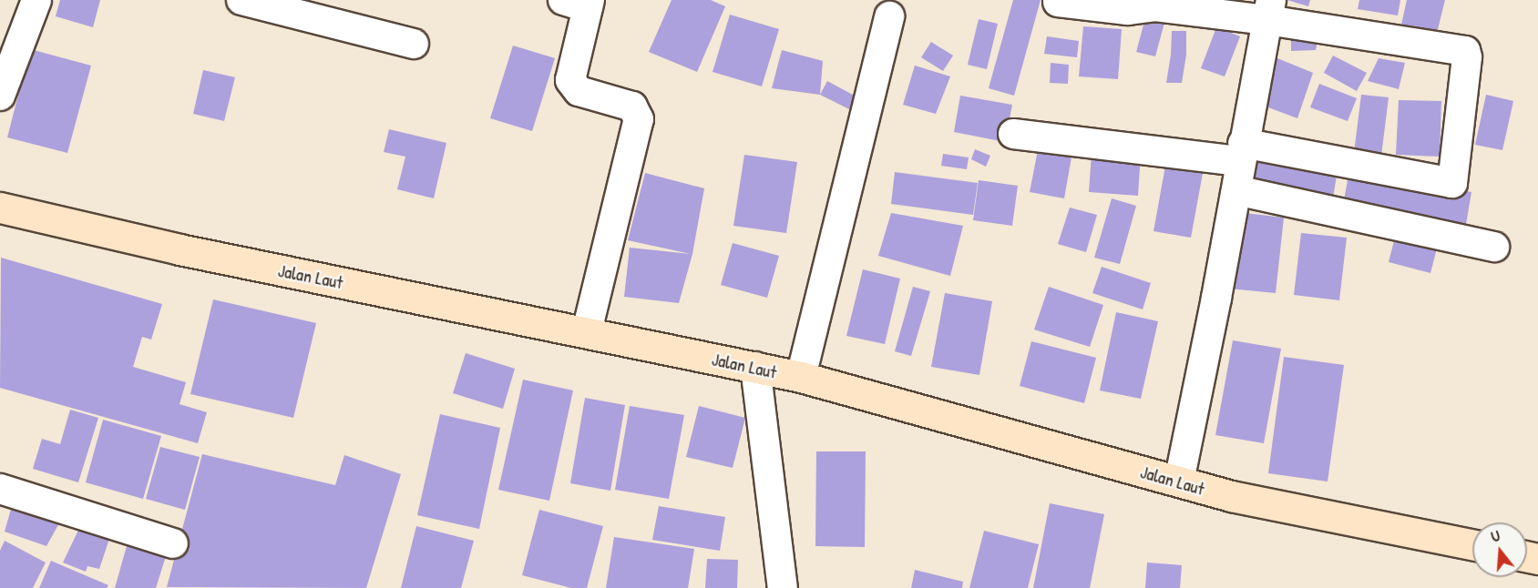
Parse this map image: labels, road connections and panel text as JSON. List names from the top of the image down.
{
  "streets": {
    "street": ["Jalan Laut"]
  },
  "north": "top"
}
